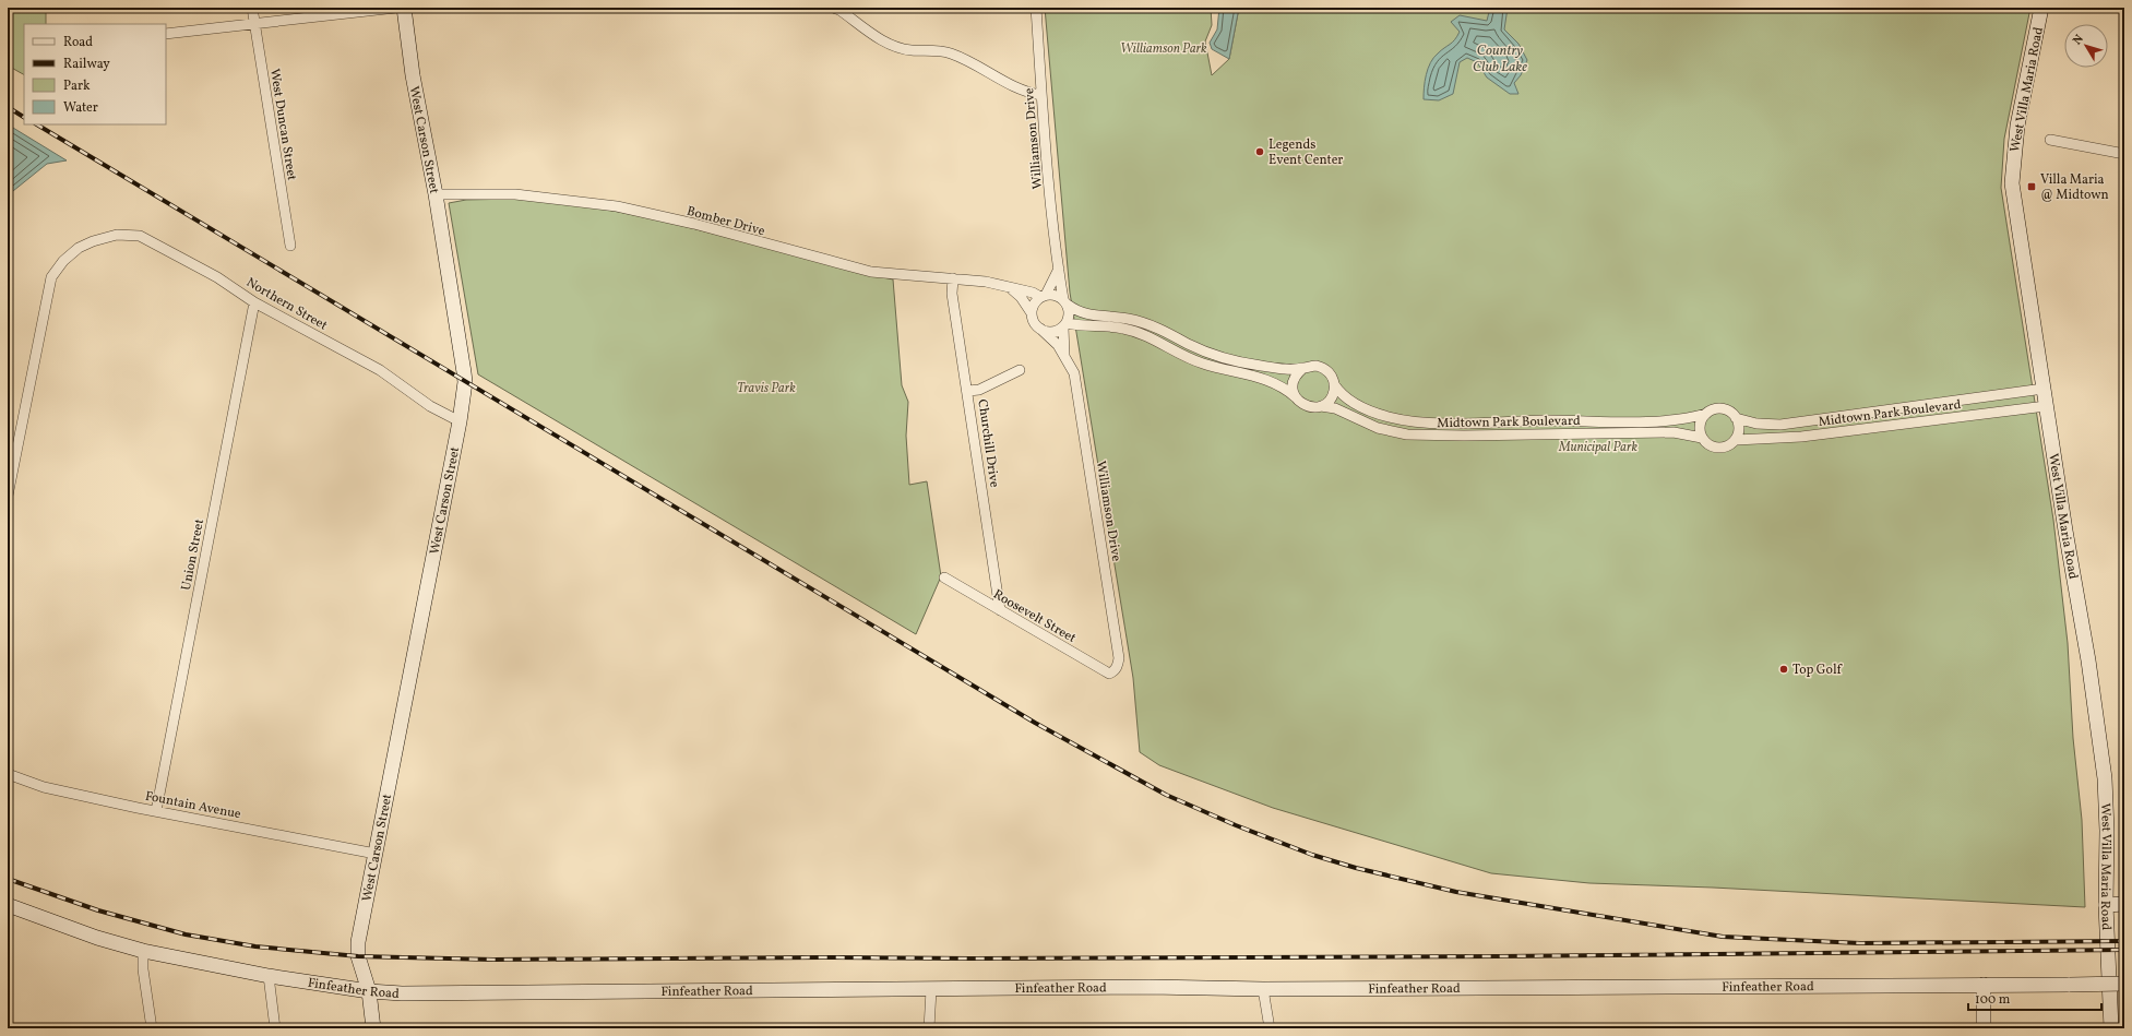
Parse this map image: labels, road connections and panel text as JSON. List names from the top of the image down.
{
  "streets": {
    "street": [
      "West Villa Maria Road",
      "West Duncan Street",
      "Williamson Drive",
      "West Carson Street",
      "Bomber Drive",
      "Northern Street",
      "Midtown Park Boulevard",
      "Churchill Drive",
      "Union Street",
      "Roosevelt Street",
      "Fountain Avenue",
      "Finfeather Road"
    ]
  },
  "crossings": [
    ["West Villa Maria Road", "Midtown Park Boulevard"],
    ["Williamson Drive", "Bomber Drive"],
    ["Williamson Drive", "Roosevelt Street"],
    ["West Carson Street", "Bomber Drive"],
    ["West Carson Street", "Northern Street"],
    ["West Carson Street", "Fountain Avenue"],
    ["West Carson Street", "Finfeather Road"],
    ["Bomber Drive", "Churchill Drive"],
    ["Northern Street", "Union Street"],
    ["Churchill Drive", "Roosevelt Street"],
    ["Union Street", "Fountain Avenue"]
  ],
  "water": ["Country Club Lake"],
  "parks": ["Williamson Park", "Travis Park", "Municipal Park"],
  "places": {
    "other": ["Legends Event Center", "Top Golf"],
    "transit": ["Villa Maria @ Midtown"]
  },
  "legend": [
    "Road",
    "Railway",
    "Park",
    "Water"
  ],
  "scale_bar": "100 m",
  "north": "top left"
}
